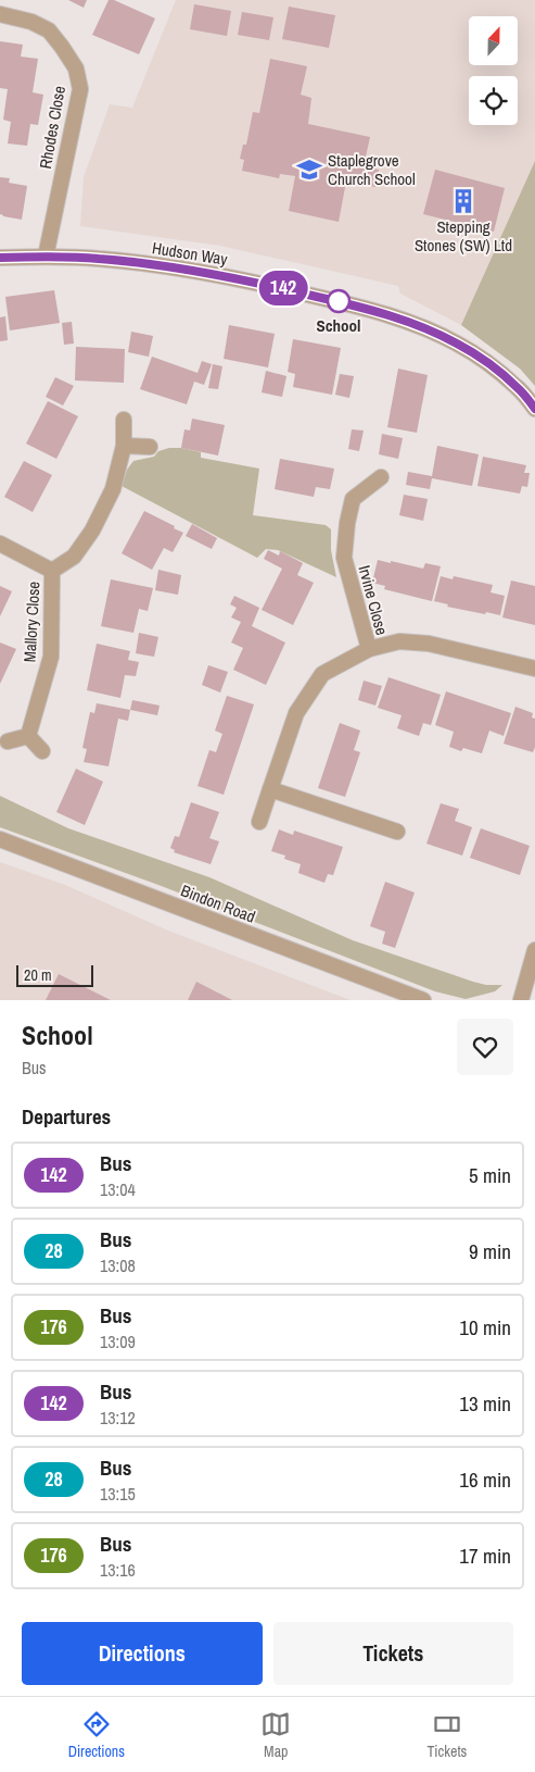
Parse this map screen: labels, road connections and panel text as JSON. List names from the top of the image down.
{
  "streets": {
    "street": [
      "Rhodes Close",
      "Hudson Way",
      "Irvine Close",
      "Mallory Close",
      "Bindon Road"
    ]
  },
  "crossings": [
    ["Rhodes Close", "Hudson Way"]
  ],
  "places": {
    "school or university": ["Staplegrove Church School"],
    "building": ["Stepping Stones (SW) Ltd"],
    "other": ["School"]
  },
  "lines": ["bus line 142"],
  "scale_bar": "20 m",
  "north": "top",
  "page": {
    "on_map": "142",
    "scale": "20 m",
    "heading": [
      ["School", "Bus"],
      "Departures"
    ],
    "list": [
      {
        "mark": "142",
        "name": "Bus",
        "note": "13:04",
        "value": "5 min"
      },
      {
        "mark": "28",
        "name": "Bus",
        "note": "13:08",
        "value": "9 min"
      },
      {
        "mark": "176",
        "name": "Bus",
        "note": "13:09",
        "value": "10 min"
      },
      {
        "mark": "142",
        "name": "Bus",
        "note": "13:12",
        "value": "13 min"
      },
      {
        "mark": "28",
        "name": "Bus",
        "note": "13:15",
        "value": "16 min"
      },
      {
        "mark": "176",
        "name": "Bus",
        "note": "13:16",
        "value": "17 min"
      }
    ],
    "buttons": ["Directions", "Tickets"],
    "tabs": ["Directions", "Map", "Tickets"]
  }
}
